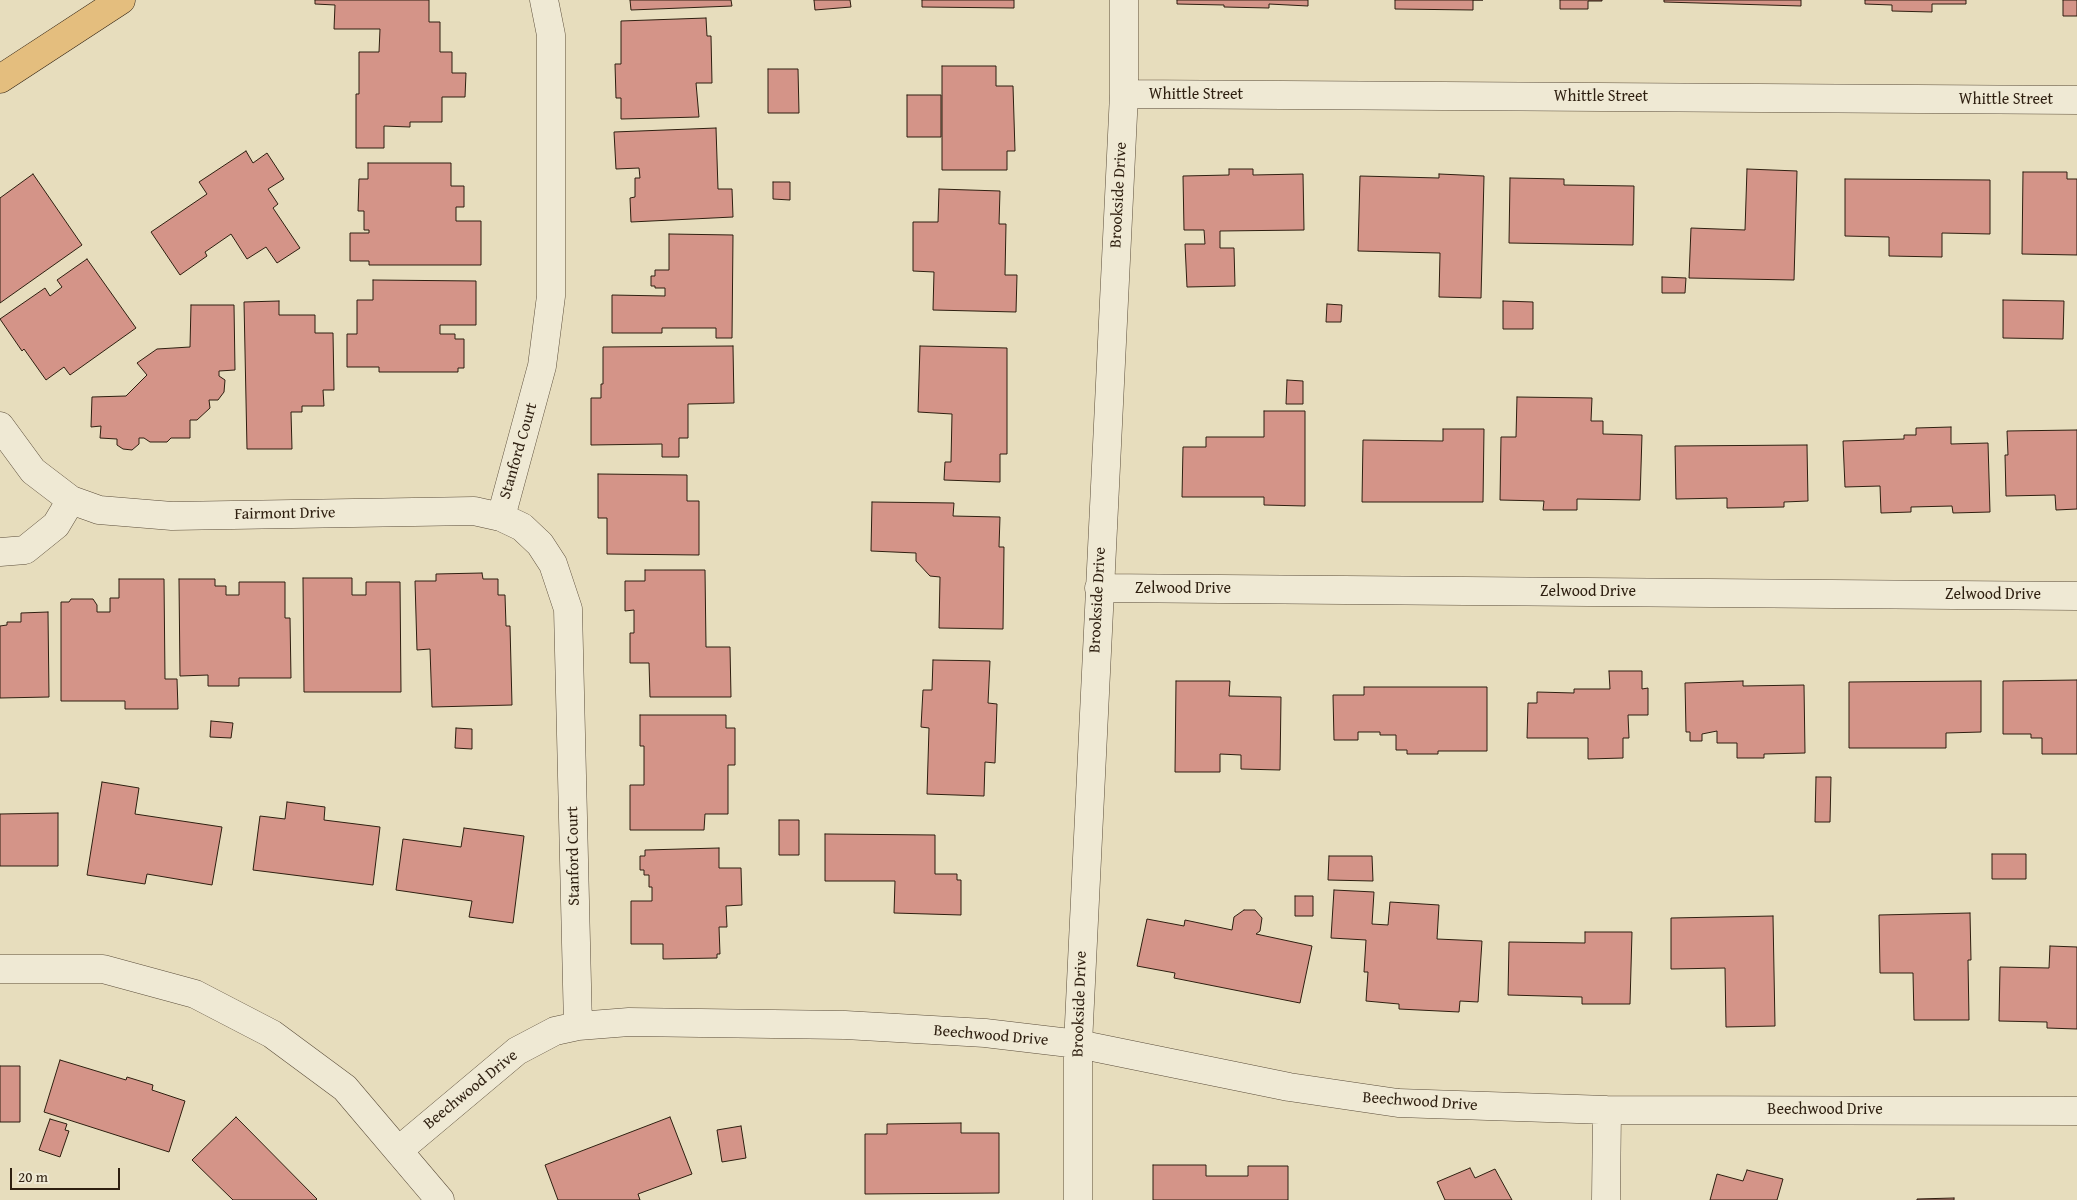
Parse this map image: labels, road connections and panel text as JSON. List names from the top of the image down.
{
  "streets": {
    "street": [
      "Whittle Street",
      "Brookside Drive",
      "Stanford Court",
      "Fairmont Drive",
      "Zelwood Drive",
      "Beechwood Drive"
    ]
  },
  "crossings": [
    ["Whittle Street", "Brookside Drive"],
    ["Brookside Drive", "Zelwood Drive"],
    ["Brookside Drive", "Beechwood Drive"],
    ["Stanford Court", "Fairmont Drive"],
    ["Stanford Court", "Beechwood Drive"]
  ],
  "scale_bar": "20 m"
}
